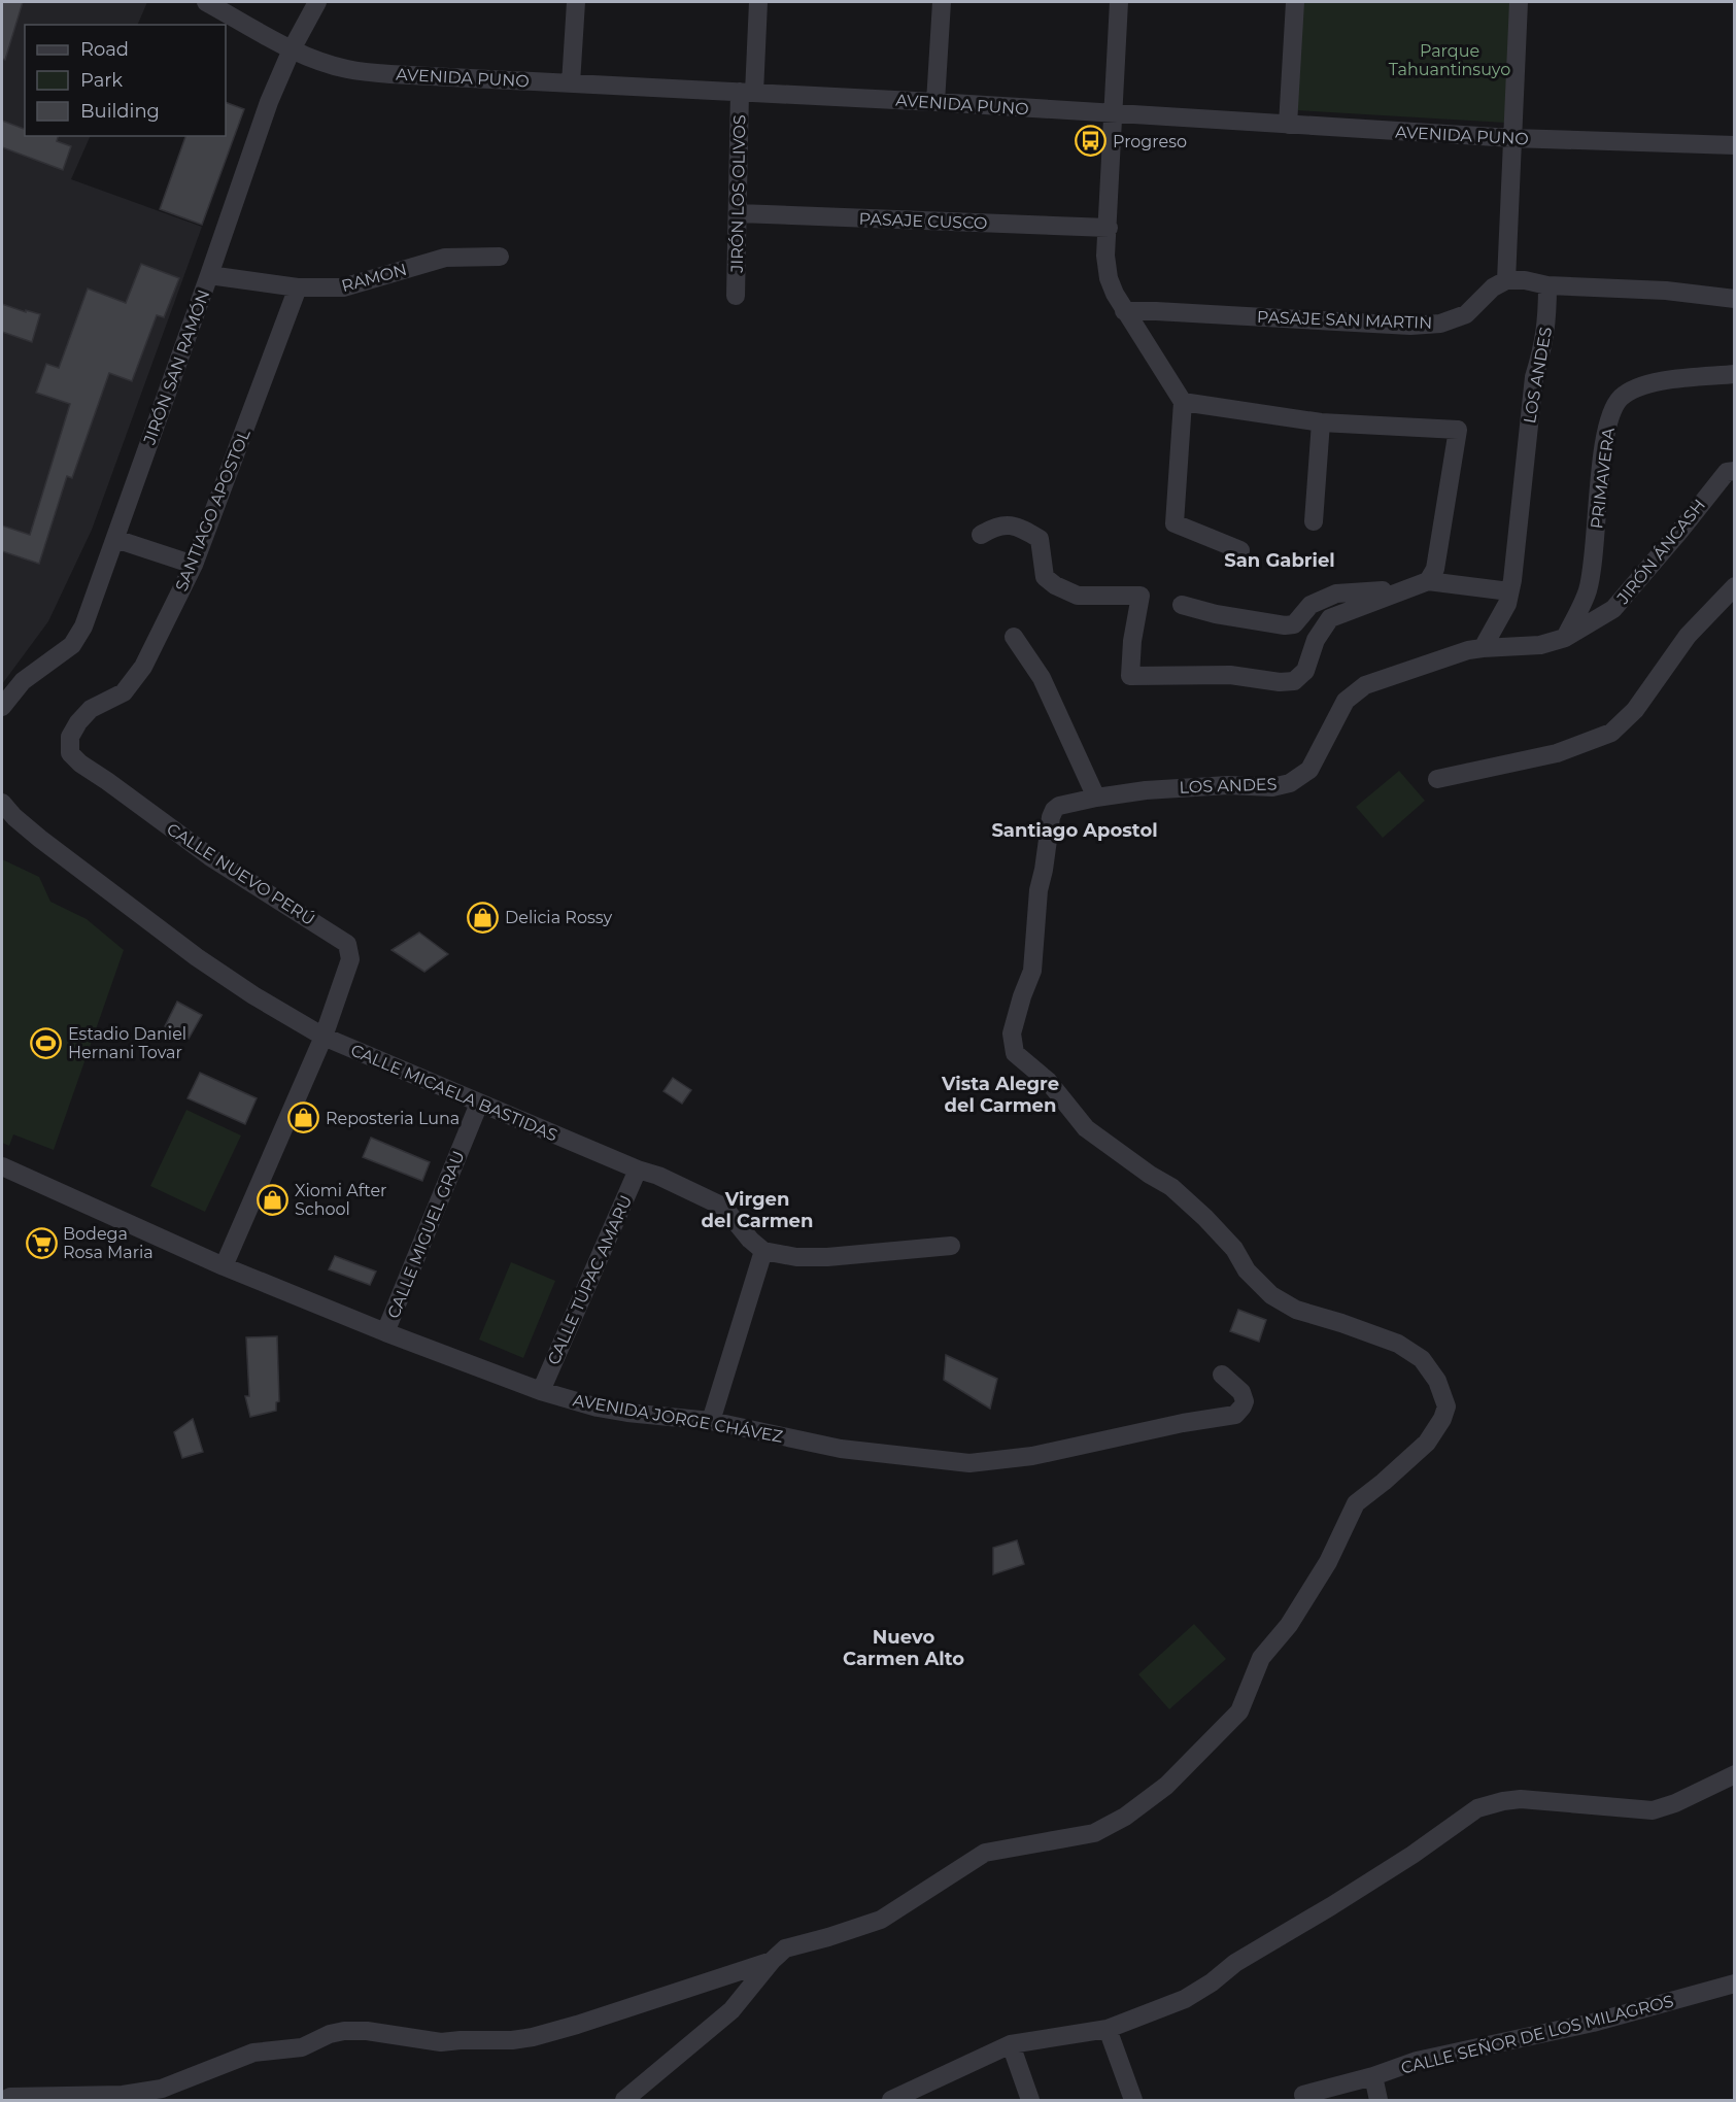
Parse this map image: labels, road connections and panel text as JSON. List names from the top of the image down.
{
  "streets": {
    "street": [
      "AVENIDA PUNO",
      "JIRÓN LOS OLIVOS",
      "PASAJE CUSCO",
      "RAMON",
      "PASAJE SAN MARTIN",
      "JIRÓN SAN RAMÓN",
      "LOS ANDES",
      "PRIMAVERA",
      "SANTIAGO APOSTOL",
      "JIRÓN ÁNCASH",
      "CALLE NUEVO PERÚ",
      "CALLE MICAELA BASTIDAS",
      "CALLE MIGUEL GRAU",
      "CALLE TÚPAC AMARU",
      "AVENIDA JORGE CHÁVEZ",
      "CALLE SEÑOR DE LOS MILAGROS"
    ]
  },
  "crossings": [
    ["AVENIDA PUNO", "JIRÓN LOS OLIVOS"],
    ["AVENIDA PUNO", "JIRÓN SAN RAMÓN"],
    ["JIRÓN LOS OLIVOS", "PASAJE CUSCO"],
    ["RAMON", "JIRÓN SAN RAMÓN"],
    ["RAMON", "SANTIAGO APOSTOL"],
    ["LOS ANDES", "JIRÓN ÁNCASH"],
    ["PRIMAVERA", "JIRÓN ÁNCASH"],
    ["SANTIAGO APOSTOL", "CALLE NUEVO PERÚ"],
    ["CALLE NUEVO PERÚ", "CALLE MICAELA BASTIDAS"],
    ["CALLE NUEVO PERÚ", "AVENIDA JORGE CHÁVEZ"],
    ["CALLE MICAELA BASTIDAS", "CALLE MIGUEL GRAU"],
    ["CALLE MICAELA BASTIDAS", "CALLE TÚPAC AMARU"],
    ["CALLE MIGUEL GRAU", "AVENIDA JORGE CHÁVEZ"],
    ["CALLE TÚPAC AMARU", "AVENIDA JORGE CHÁVEZ"]
  ],
  "districts": [
    "San Gabriel",
    "Santiago Apostol",
    "Vista Alegre del Carmen",
    "Virgen del Carmen",
    "Nuevo Carmen Alto"
  ],
  "parks": ["Parque Tahuantinsuyo"],
  "places": {
    "bus stop": ["Progreso"],
    "shop": ["Delicia Rossy", "Reposteria Luna", "Xiomi After School"],
    "sports": ["Estadio Daniel Hernani Tovar"],
    "supermarket": ["Bodega Rosa Maria"]
  },
  "legend": ["Road", "Park", "Building"]
}
